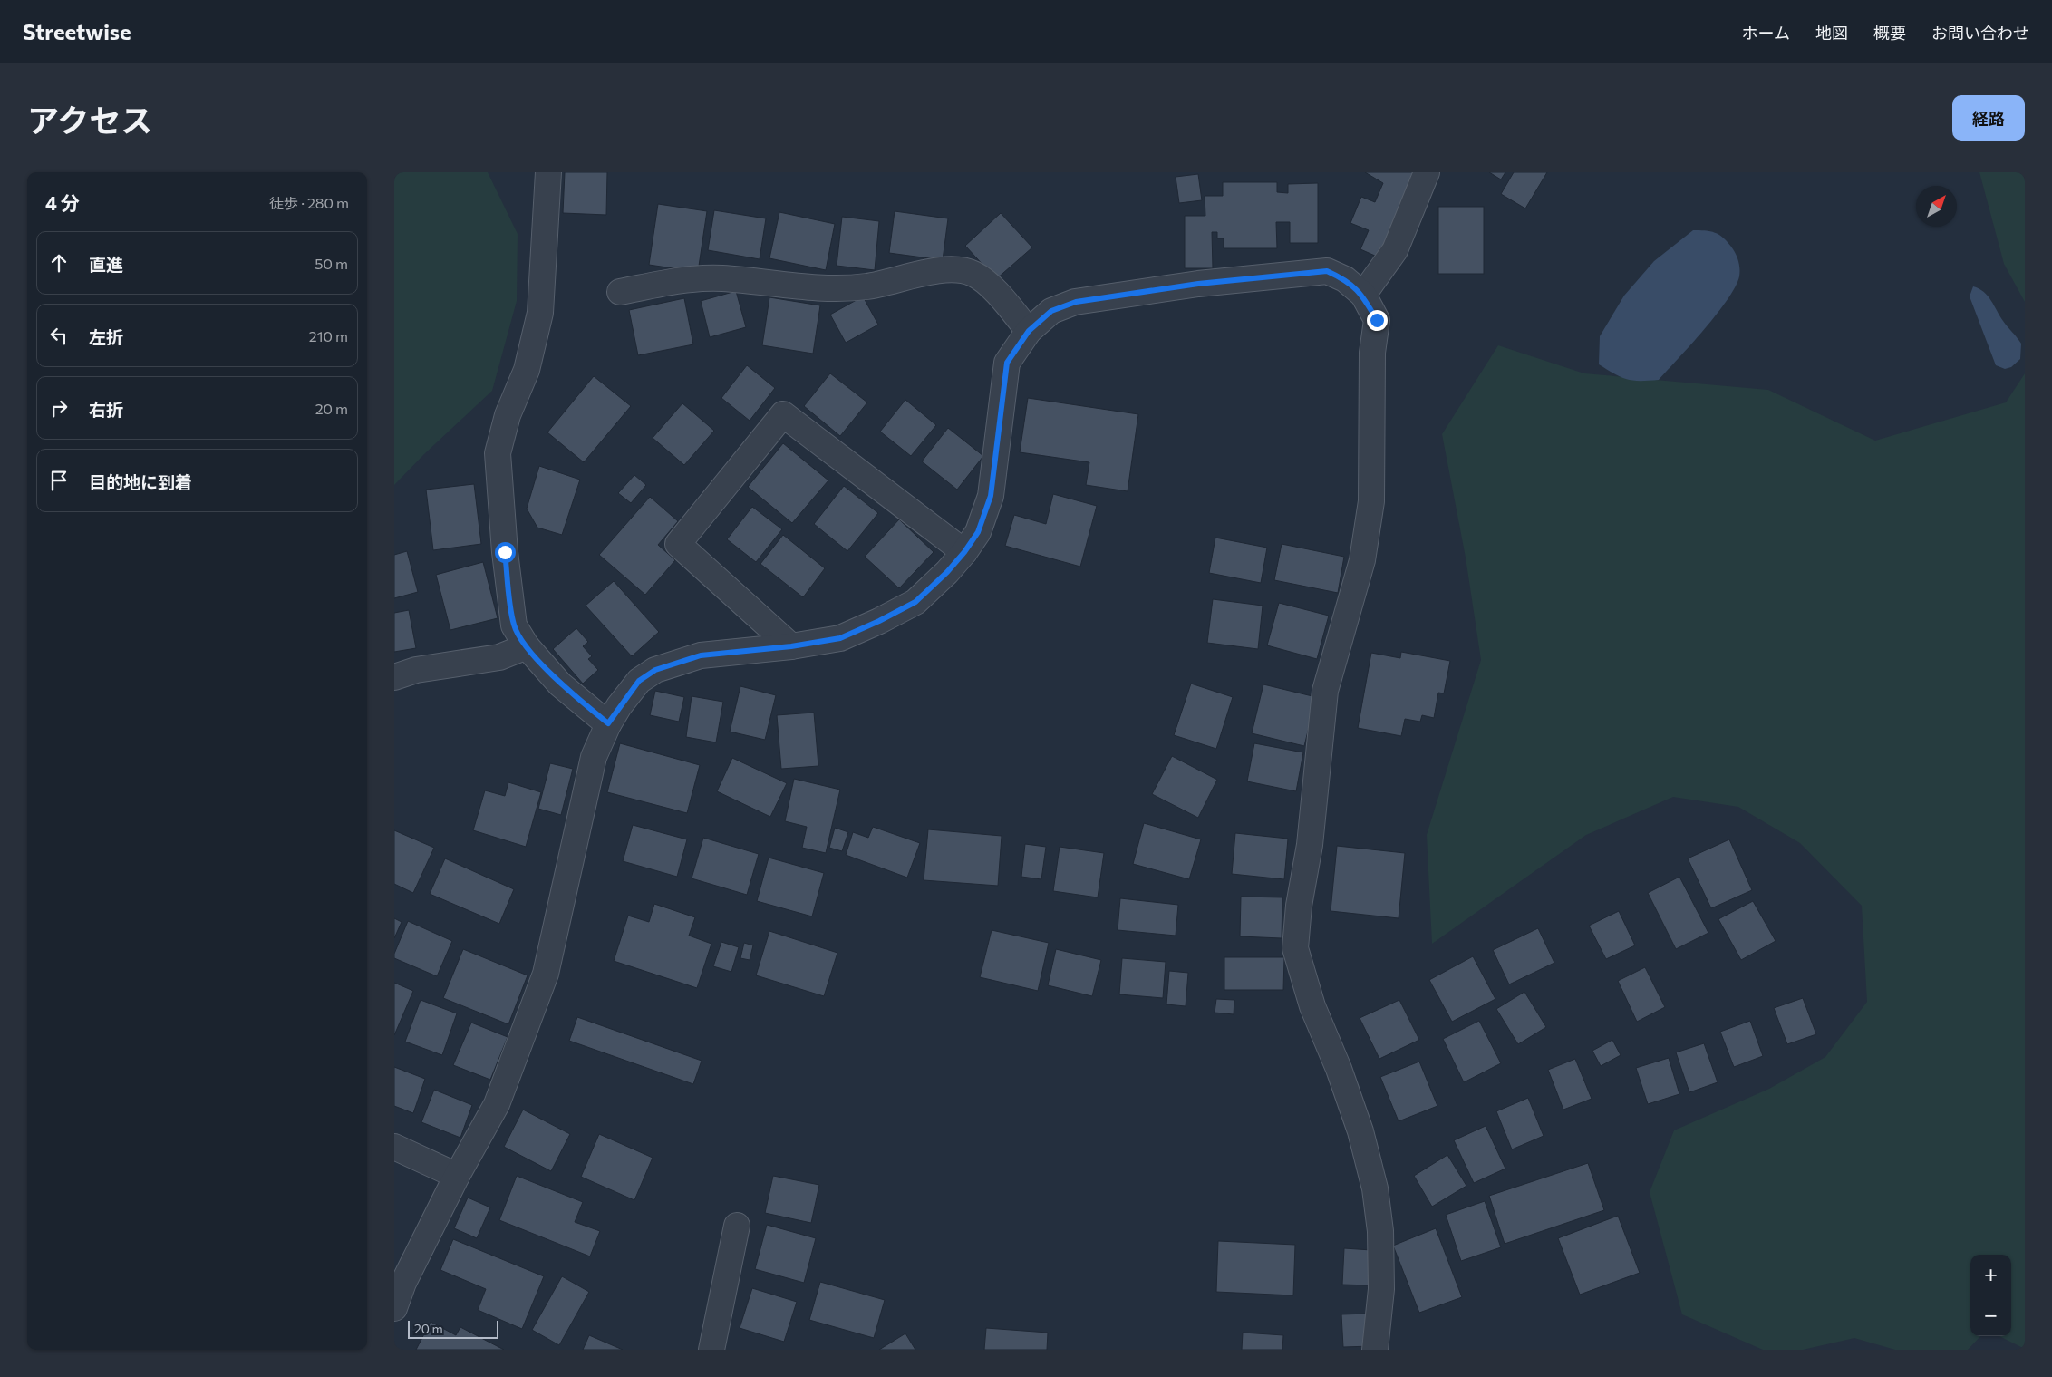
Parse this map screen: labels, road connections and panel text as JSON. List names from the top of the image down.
{
  "scale_bar": "20 m",
  "north": "top right",
  "page": {
    "header": "Streetwise",
    "nav": [
      "ホーム",
      "地図",
      "概要",
      "お問い合わせ"
    ],
    "title": "アクセス",
    "buttons": "経路",
    "heading": ["4 分", "徒歩 · 280 m"],
    "list": [
      ["直進", "50 m"],
      ["左折", "210 m"],
      ["右折", "20 m"],
      "目的地に到着"
    ],
    "map_buttons": ["+", "−"],
    "scale": "20 m"
  }
}
